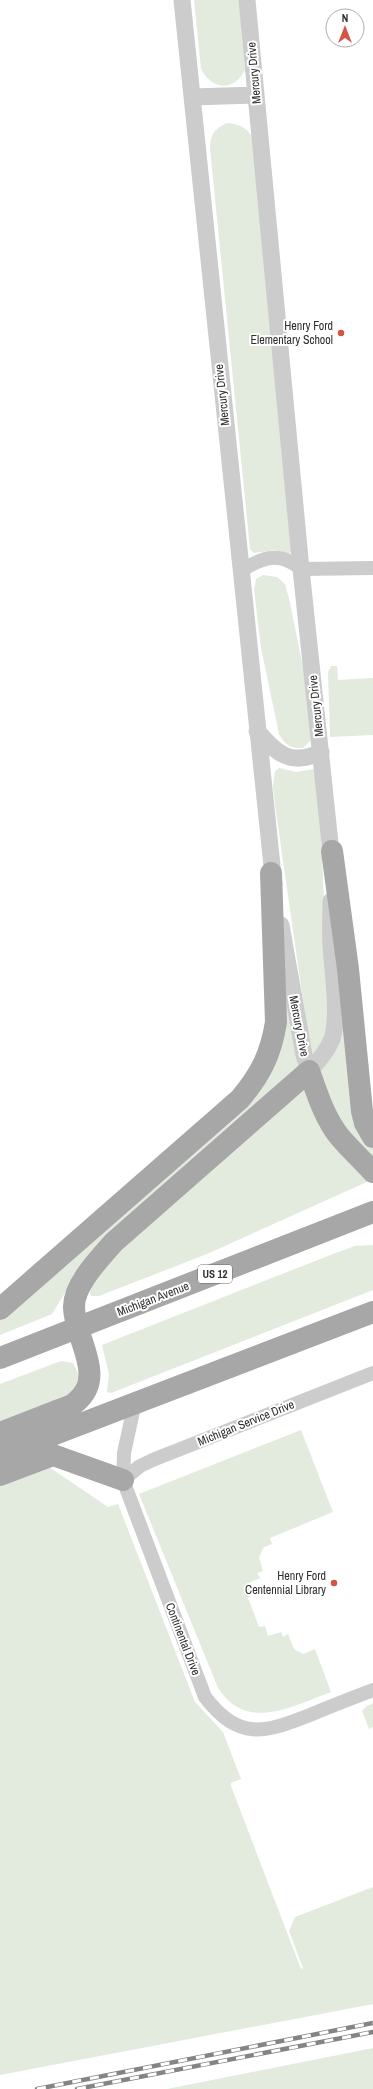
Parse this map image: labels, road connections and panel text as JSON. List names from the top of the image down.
{
  "streets": {
    "main road": ["US 12", "Michigan Avenue"],
    "street": ["Mercury Drive", "Michigan Service Drive", "Continental Drive"]
  },
  "crossings": [
    ["Michigan Service Drive", "Continental Drive"]
  ],
  "places": ["Henry Ford Elementary School", "Henry Ford Centennial Library"],
  "north": "top"
}
